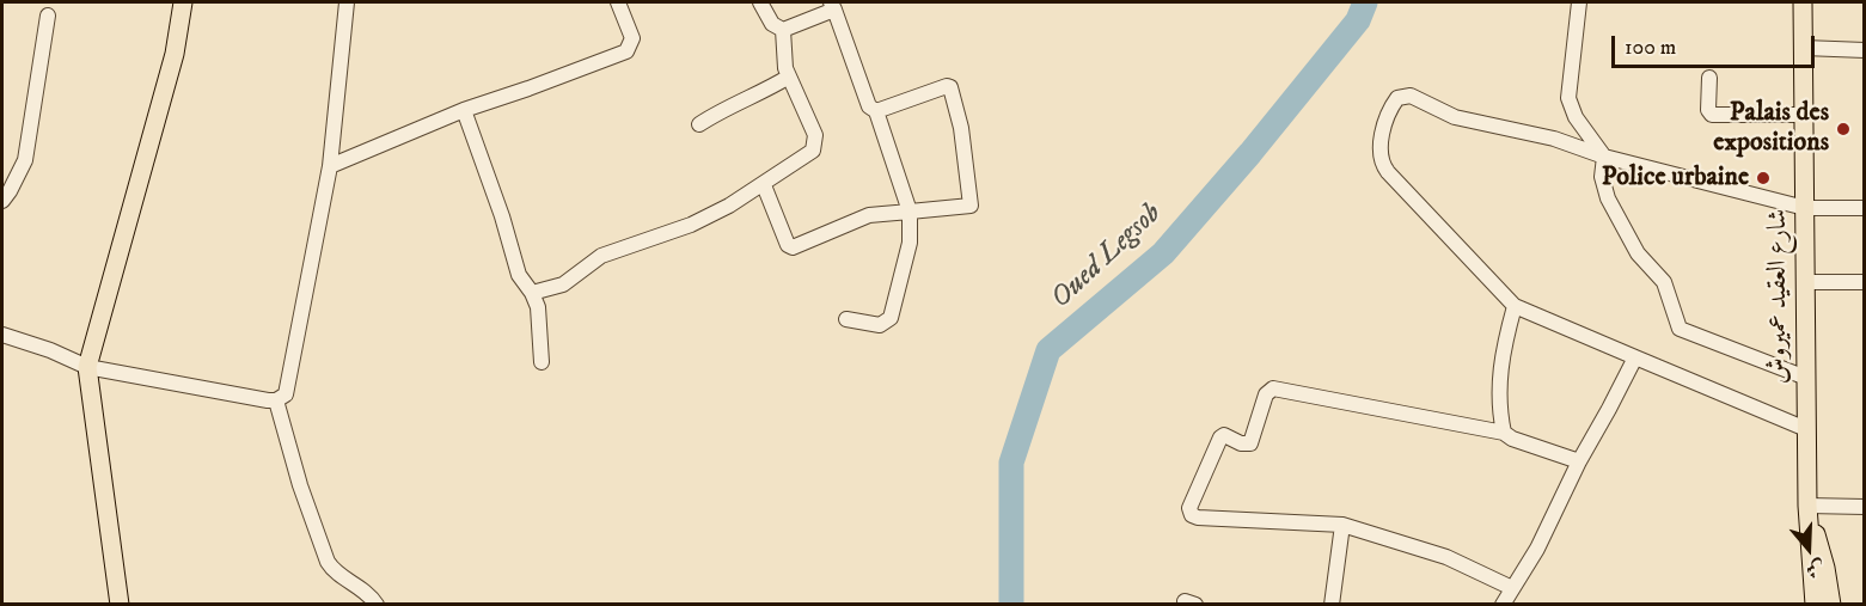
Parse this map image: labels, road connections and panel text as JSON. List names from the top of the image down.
{
  "streets": {
    "main road": ["شارع العقيد عميروش"]
  },
  "water": ["Oued Legsob"],
  "places": ["Palais des expositions", "Police urbaine"],
  "scale_bar": "100 m",
  "north": "bottom"
}
